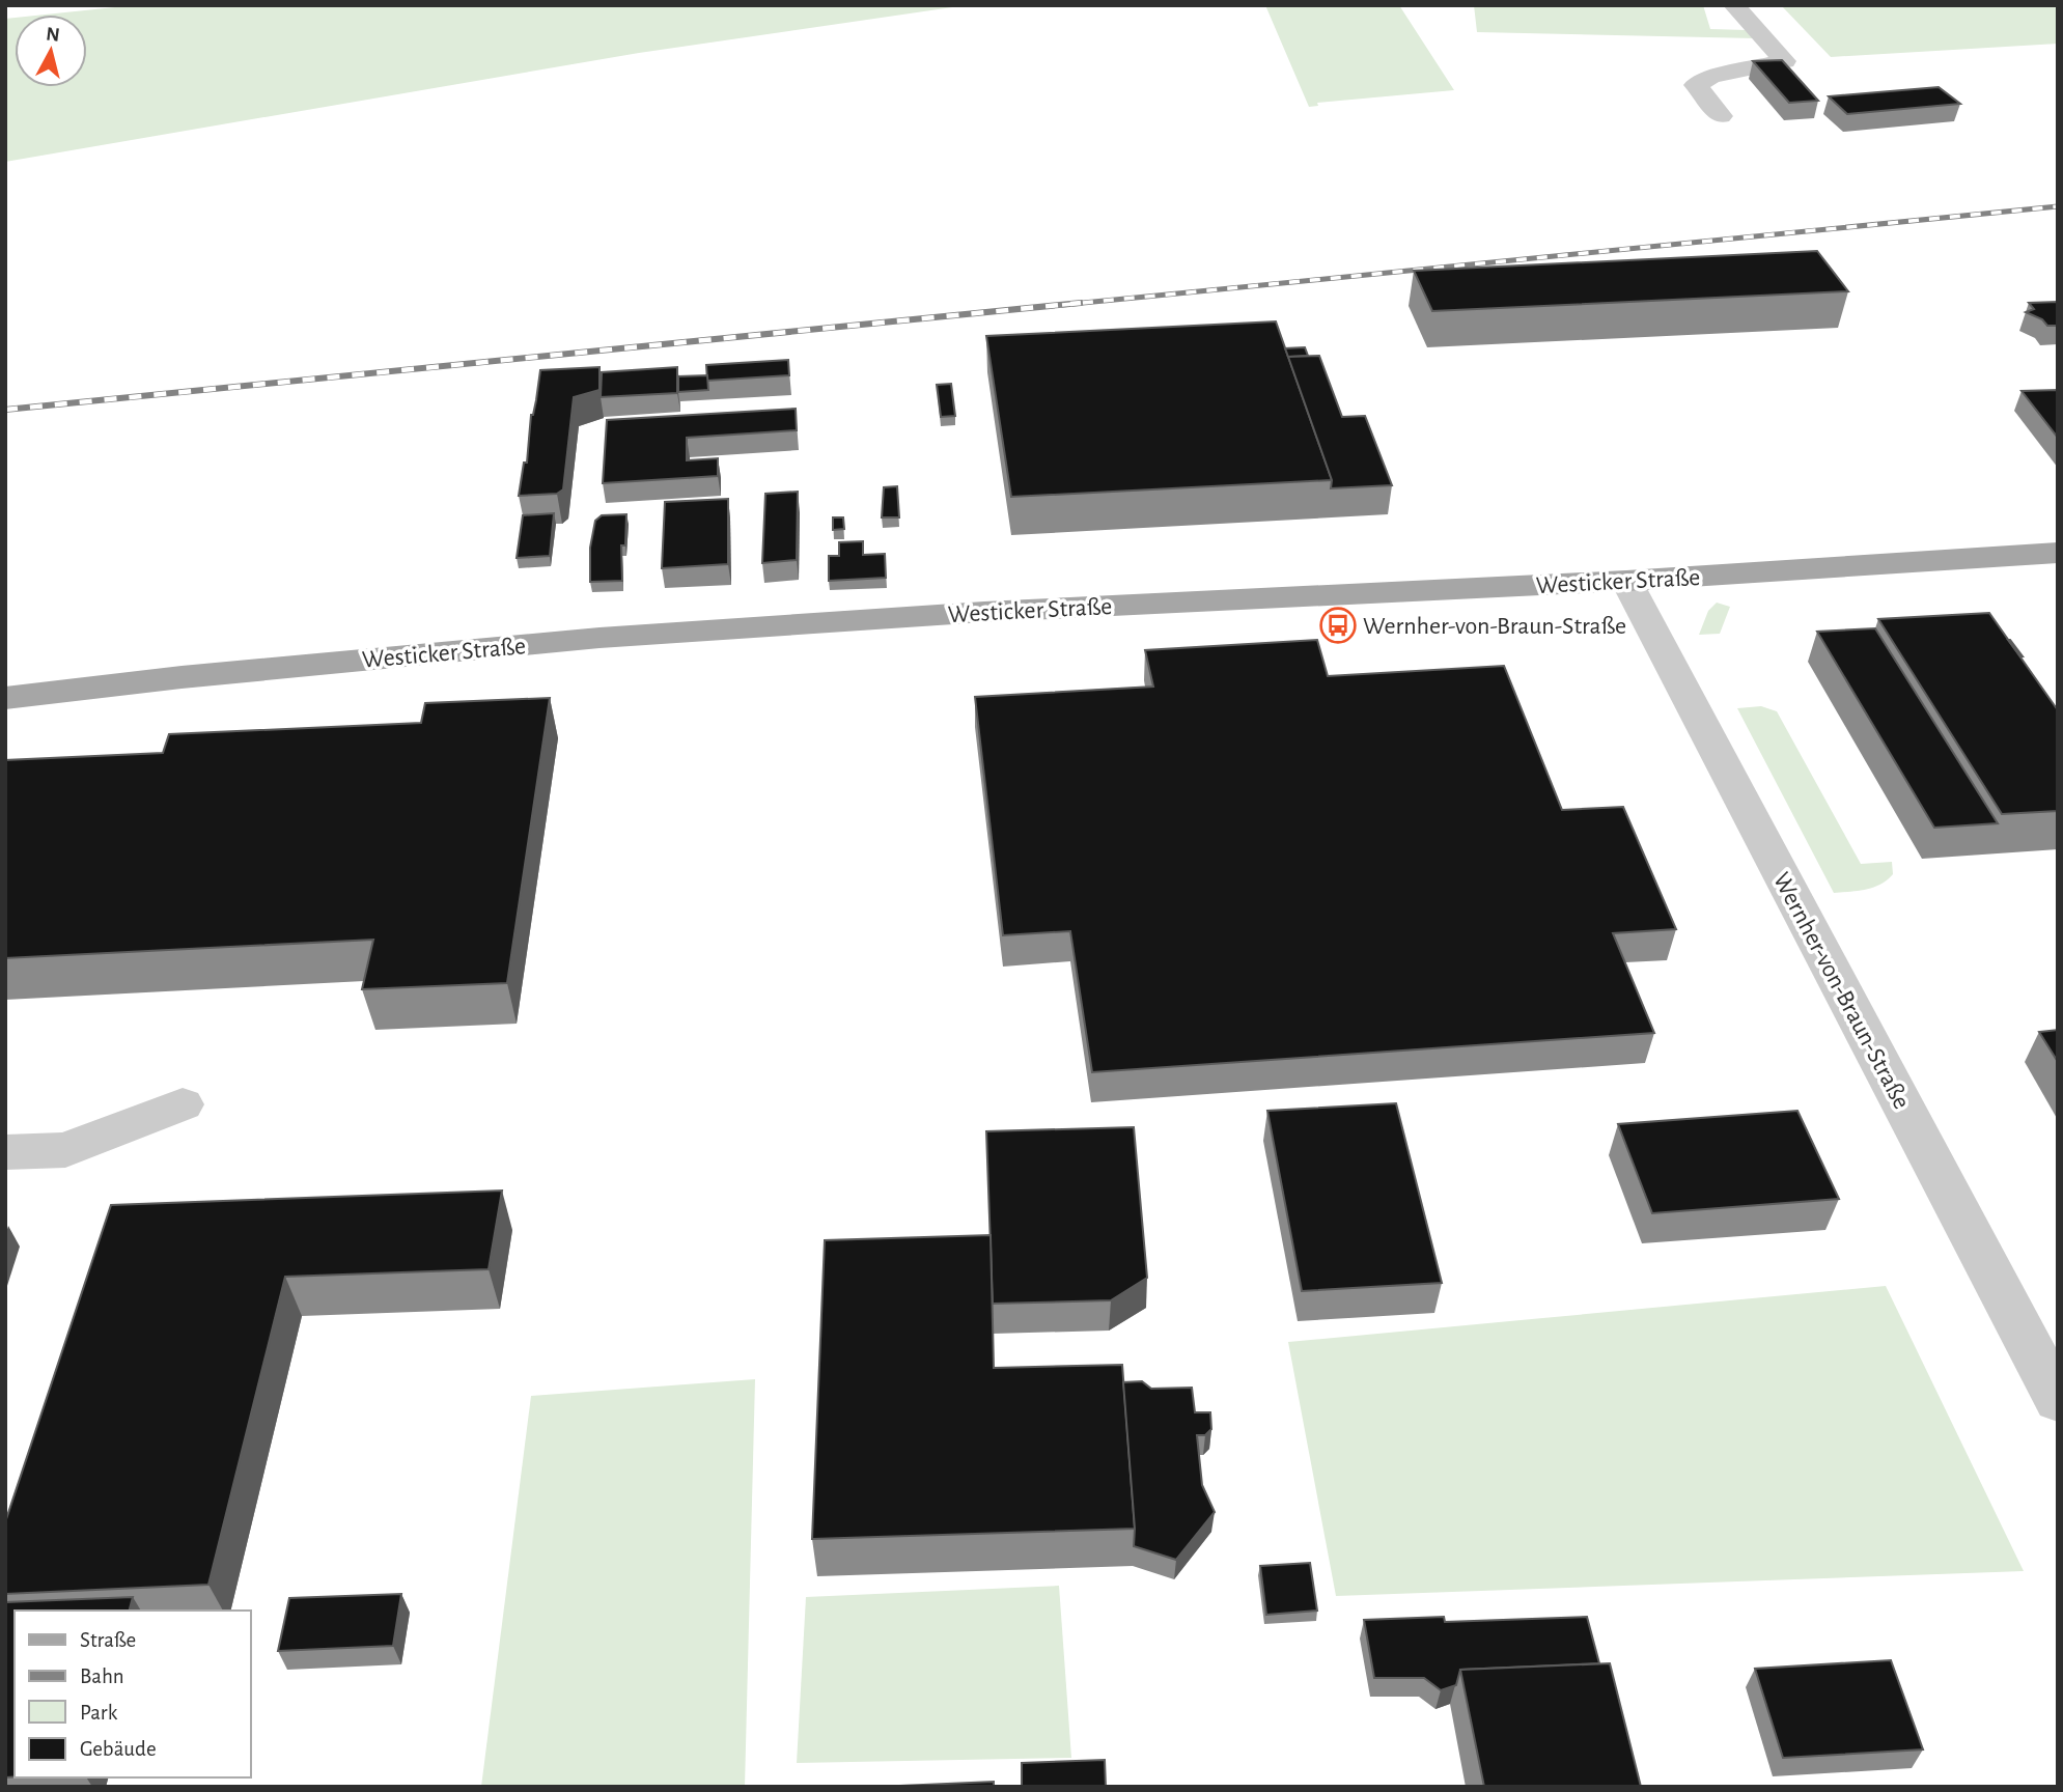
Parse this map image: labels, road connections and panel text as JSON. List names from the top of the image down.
{
  "streets": {
    "main road": ["Westicker Straße"],
    "street": ["Wernher-von-Braun-Straße"]
  },
  "crossings": [
    ["Westicker Straße", "Wernher-von-Braun-Straße"]
  ],
  "places": {
    "bus stop": ["Wernher-von-Braun-Straße"]
  },
  "legend": [
    "Straße",
    "Bahn",
    "Park",
    "Gebäude"
  ],
  "north": "top"
}
